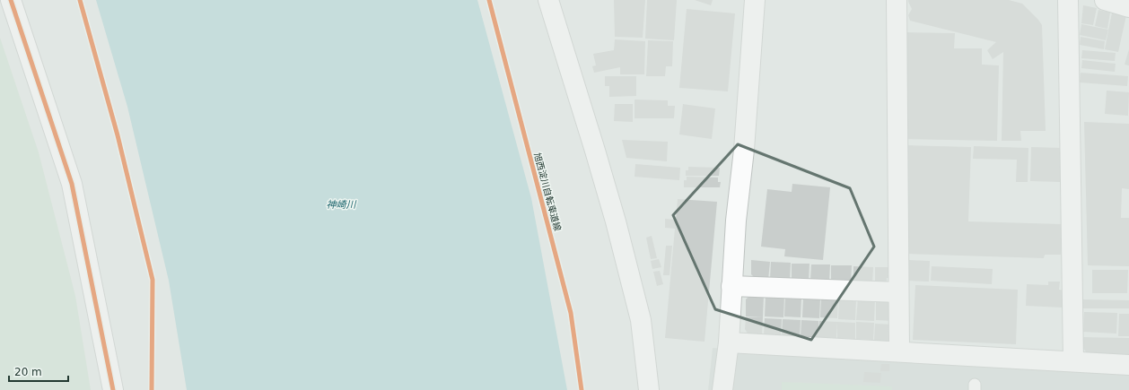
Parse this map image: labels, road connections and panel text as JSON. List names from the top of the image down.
{
  "streets": {
    "cycle path": ["旭西淀川自転車道線"]
  },
  "water": ["神崎川"],
  "scale_bar": "20 m"
}
